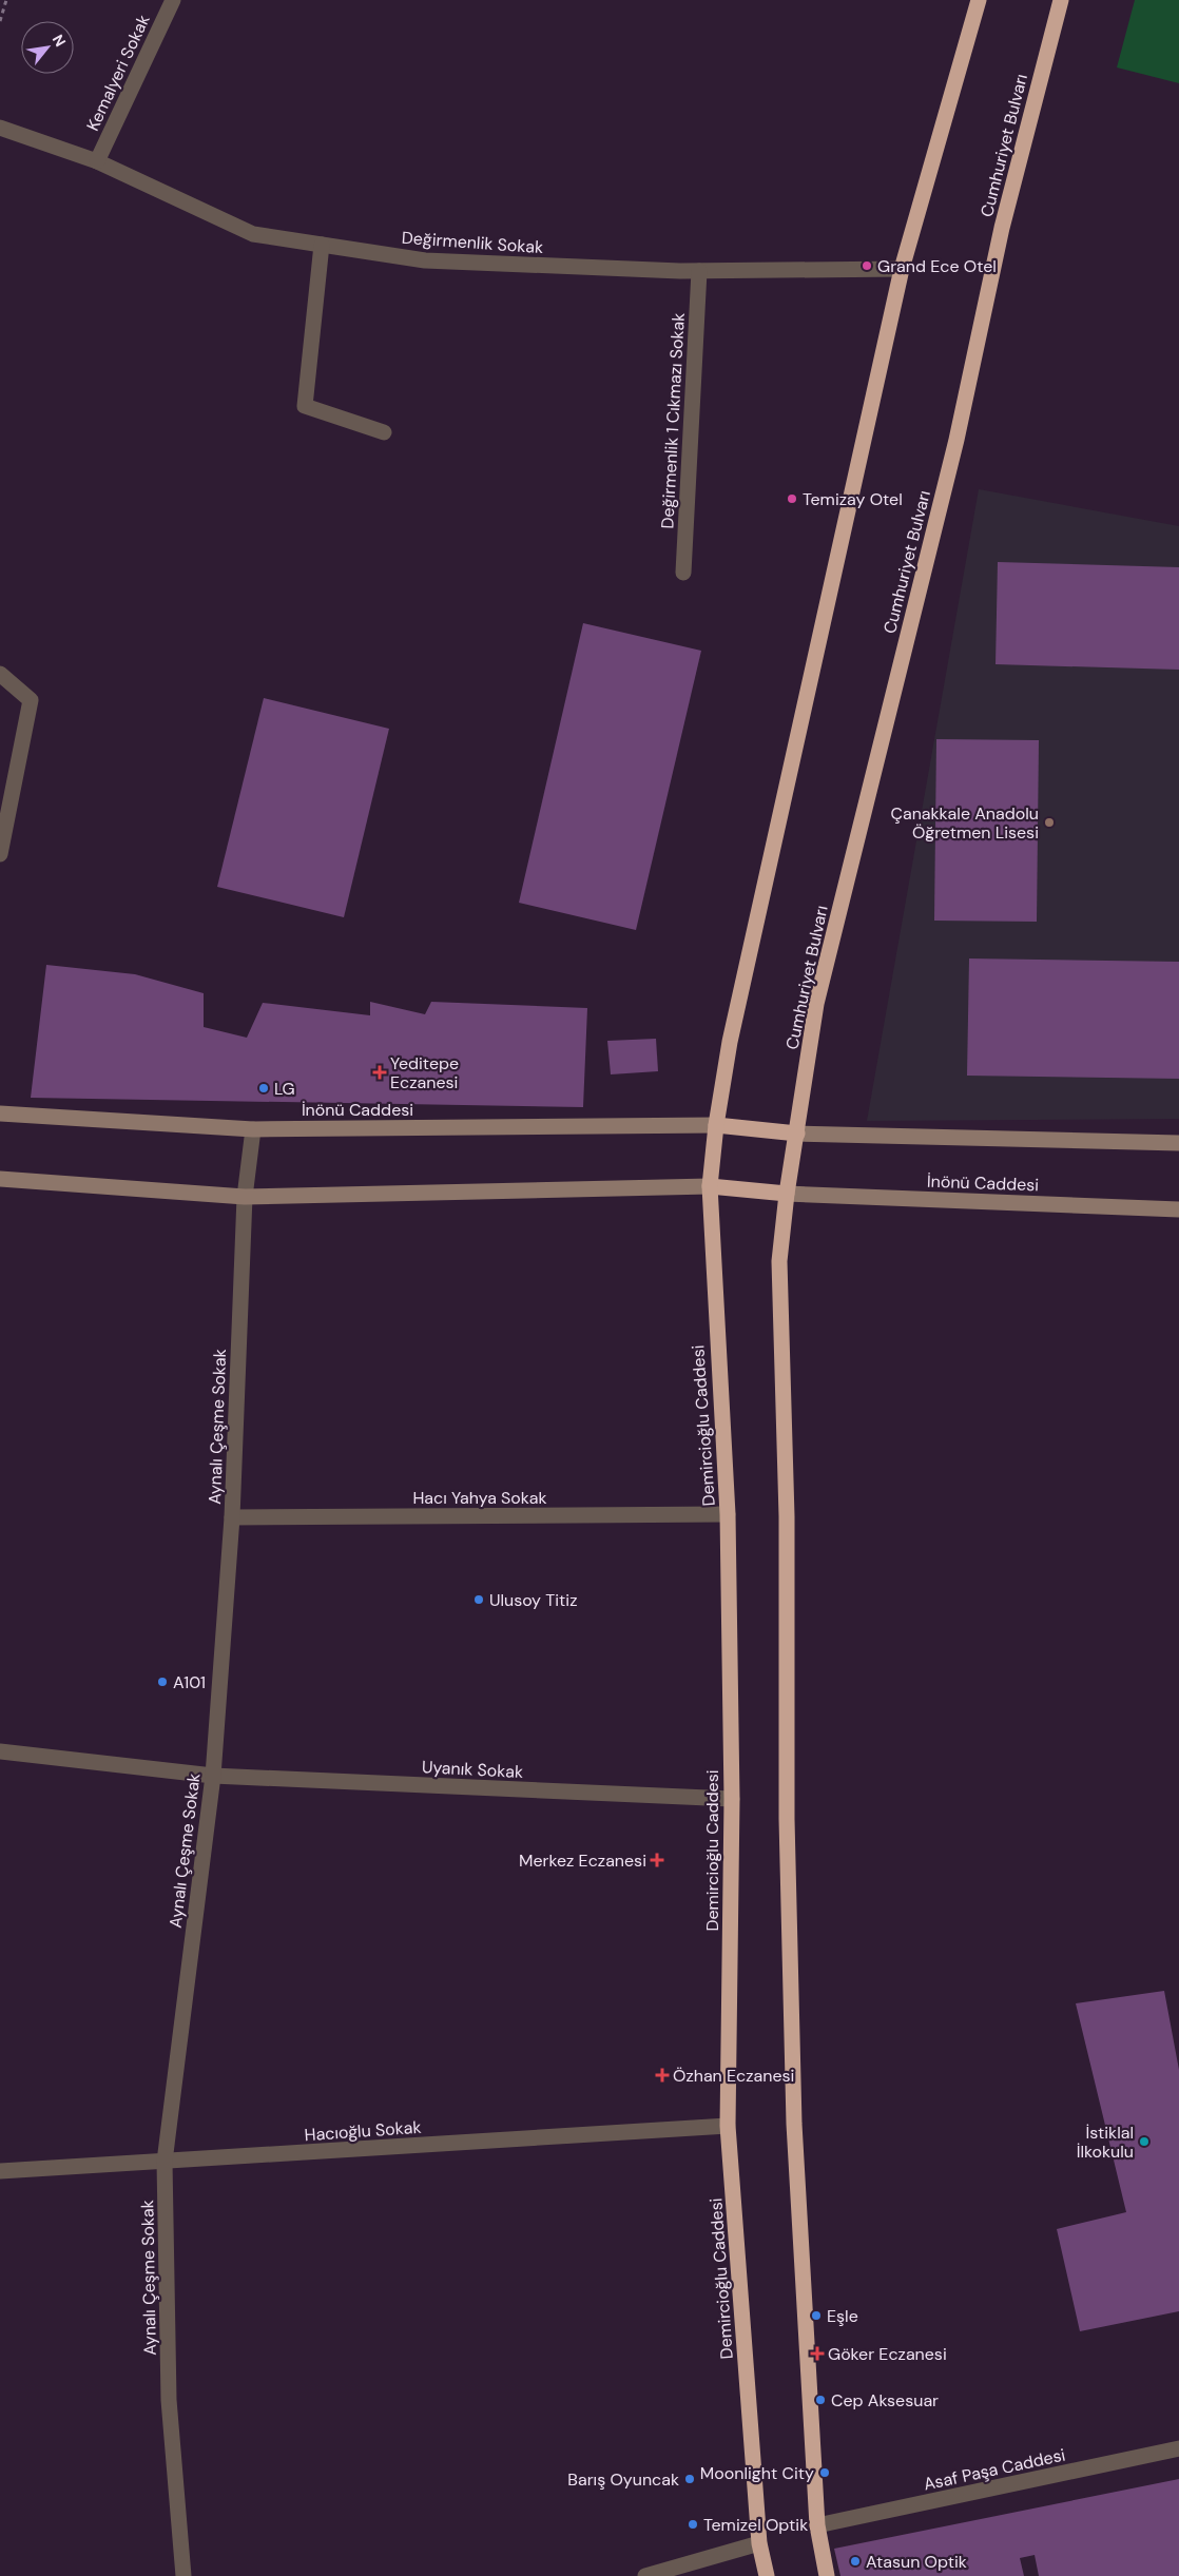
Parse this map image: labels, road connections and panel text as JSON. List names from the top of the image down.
{
  "streets": {
    "highway": ["Cumhuriyet Bulvarı", "Demircioğlu Caddesi"],
    "street": [
      "Kemalyeri Sokak",
      "Değirmenlik Sokak",
      "Değirmenlik 1 Cıkmazı Sokak",
      "İnönü Caddesi",
      "Aynalı Çeşme Sokak",
      "Hacı Yahya Sokak",
      "Uyanık Sokak",
      "Hacıoğlu Sokak",
      "Asaf Paşa Caddesi"
    ]
  },
  "crossings": [
    ["Kemalyeri Sokak", "Değirmenlik Sokak"],
    ["Değirmenlik Sokak", "Değirmenlik 1 Cıkmazı Sokak"],
    ["İnönü Caddesi", "Demircioğlu Caddesi"],
    ["İnönü Caddesi", "Aynalı Çeşme Sokak"],
    ["Demircioğlu Caddesi", "Hacı Yahya Sokak"],
    ["Demircioğlu Caddesi", "Uyanık Sokak"],
    ["Demircioğlu Caddesi", "Hacıoğlu Sokak"],
    ["Aynalı Çeşme Sokak", "Hacı Yahya Sokak"],
    ["Aynalı Çeşme Sokak", "Uyanık Sokak"],
    ["Aynalı Çeşme Sokak", "Hacıoğlu Sokak"]
  ],
  "places": {
    "other": [
      "Grand Ece Otel",
      "Temizay Otel",
      "Çanakkale Anadolu Öğretmen Lisesi",
      "LG",
      "Ulusoy Titiz",
      "A101",
      "İstiklal İlkokulu",
      "Eşle",
      "Cep Aksesuar",
      "Moonlight City",
      "Barış Oyuncak",
      "Temizel Optik",
      "Atasun Optik"
    ],
    "health": [
      "Yeditepe Eczanesi",
      "Merkez Eczanesi",
      "Özhan Eczanesi",
      "Göker Eczanesi"
    ]
  },
  "north": "top right"
}
